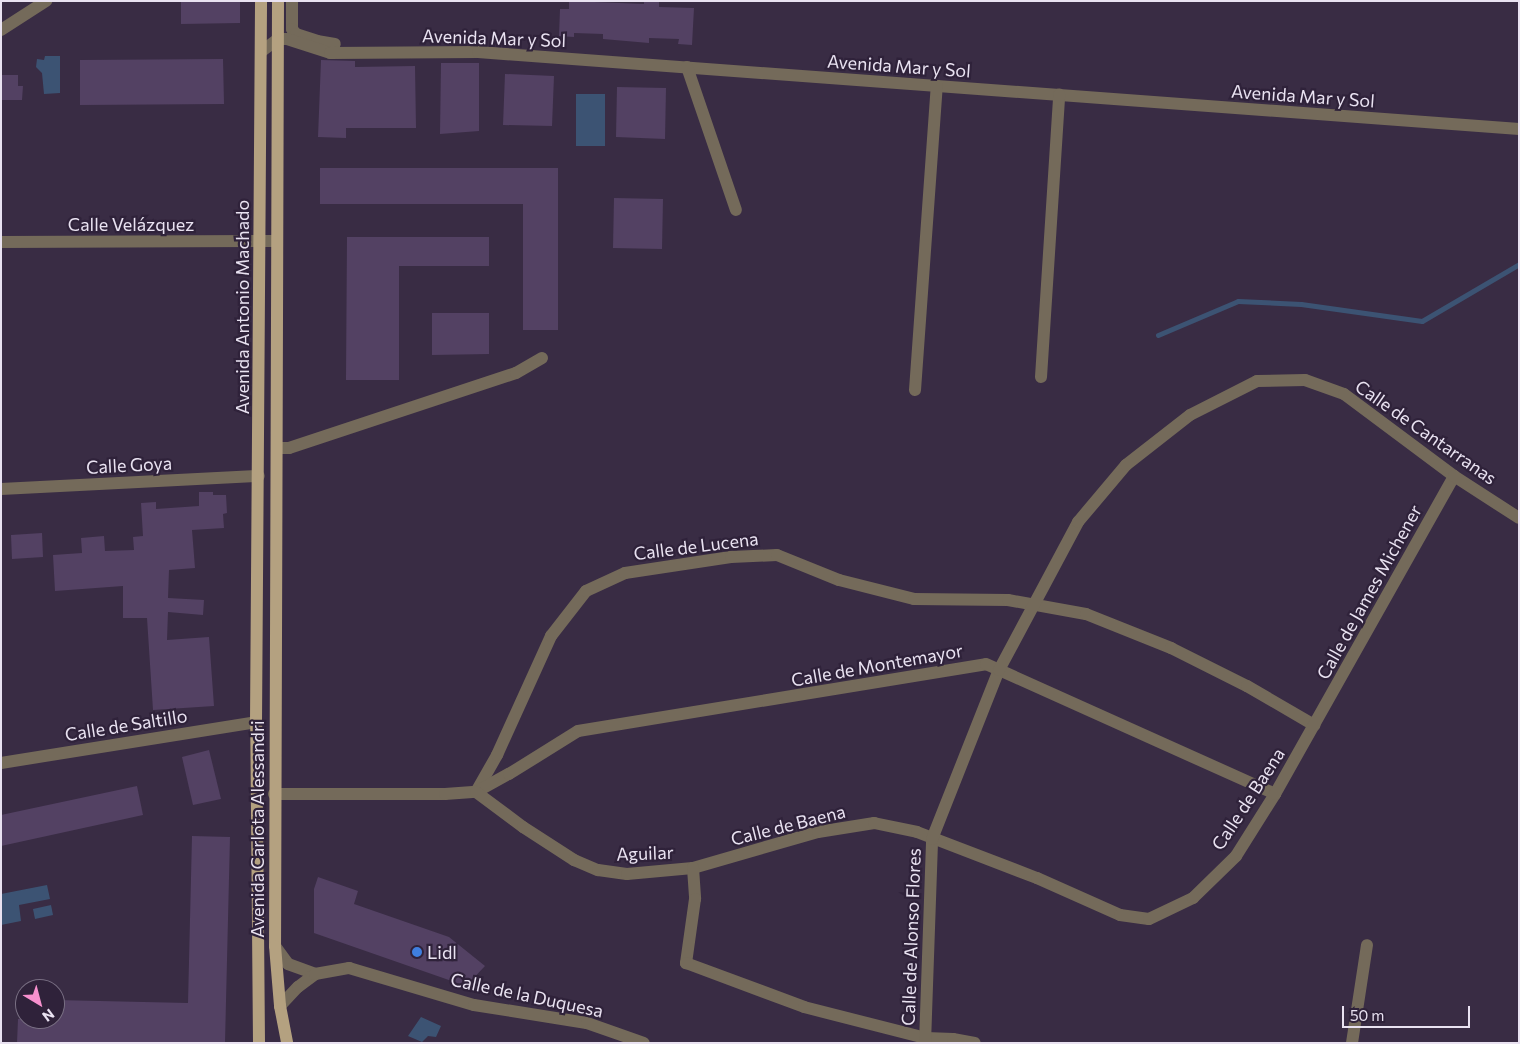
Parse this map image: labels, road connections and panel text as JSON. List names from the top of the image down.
{
  "streets": {
    "main road": ["Avenida Antonio Machado", "Avenida Carlota Alessandri"],
    "street": [
      "Avenida Mar y Sol",
      "Calle Velázquez",
      "Calle de Cantarranas",
      "Calle Goya",
      "Calle de Lucena",
      "Calle de James Michener",
      "Calle de Montemayor",
      "Calle de Saltillo",
      "Calle de Baena",
      "Aguilar",
      "Calle de Alonso Flores",
      "Calle de la Duquesa"
    ]
  },
  "crossings": [
    ["Avenida Mar y Sol", "Avenida Antonio Machado"],
    ["Calle Velázquez", "Avenida Antonio Machado"],
    ["Avenida Antonio Machado", "Calle Goya"],
    ["Avenida Antonio Machado", "Avenida Carlota Alessandri"],
    ["Calle de Cantarranas", "Calle de Lucena"],
    ["Calle de Cantarranas", "Calle de James Michener"],
    ["Calle de Cantarranas", "Calle de Montemayor"],
    ["Calle de Cantarranas", "Calle de Alonso Flores"],
    ["Calle de Lucena", "Calle de Montemayor"],
    ["Calle de Lucena", "Aguilar"],
    ["Calle de James Michener", "Calle de Baena"],
    ["Calle de Montemayor", "Calle de Baena"],
    ["Calle de Montemayor", "Aguilar"],
    ["Calle de Montemayor", "Calle de Alonso Flores"],
    ["Calle de Saltillo", "Avenida Carlota Alessandri"],
    ["Calle de Baena", "Aguilar"],
    ["Calle de Baena", "Calle de Alonso Flores"],
    ["Aguilar", "Calle de Alonso Flores"]
  ],
  "places": ["Lidl"],
  "scale_bar": "50 m",
  "north": "bottom right"
}
